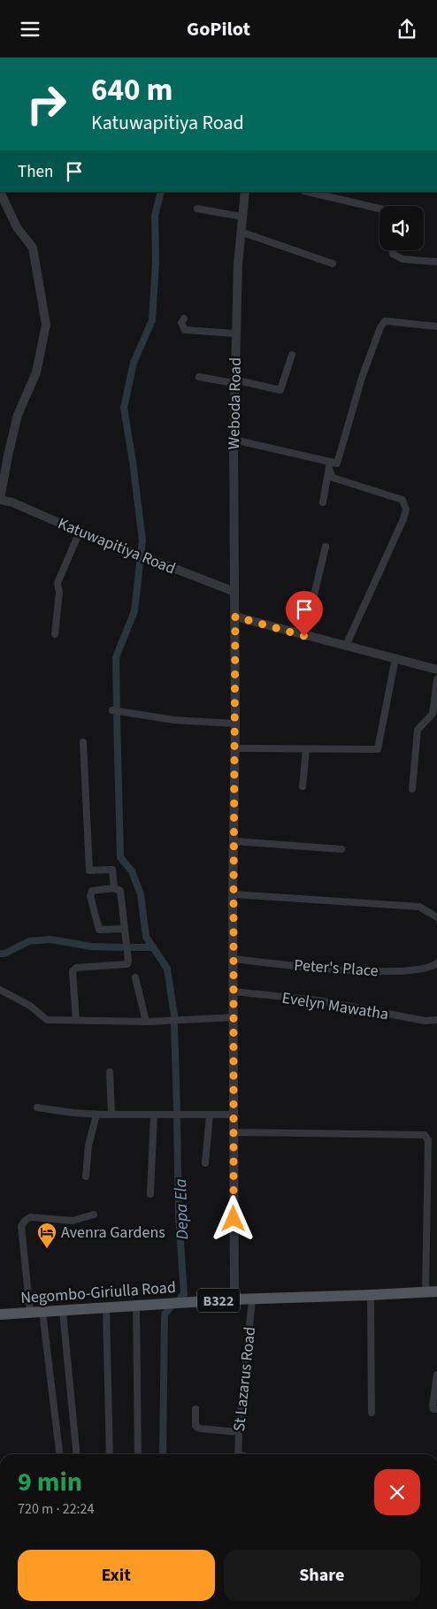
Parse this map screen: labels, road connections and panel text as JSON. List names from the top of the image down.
{
  "streets": {
    "main road": ["Negombo-Giriulla Road", "B322"],
    "street": [
      "Weboda Road",
      "Katuwapitiya Road",
      "Peter's Place",
      "Evelyn Mawatha",
      "St Lazarus Road"
    ]
  },
  "crossings": [
    ["Weboda Road", "Katuwapitiya Road"],
    ["Weboda Road", "Peter's Place"],
    ["Weboda Road", "Evelyn Mawatha"],
    ["Weboda Road", "Negombo-Giriulla Road"],
    ["Negombo-Giriulla Road", "St Lazarus Road"]
  ],
  "water": ["Depa Ela"],
  "places": {
    "hotel": ["Avenra Gardens"]
  },
  "page": {
    "header": "GoPilot",
    "turn": ["640 m", "Katuwapitiya Road"],
    "then": "Then",
    "heading": ["9 min", "720 m · 22:24"],
    "buttons": ["Exit", "Share"]
  }
}
